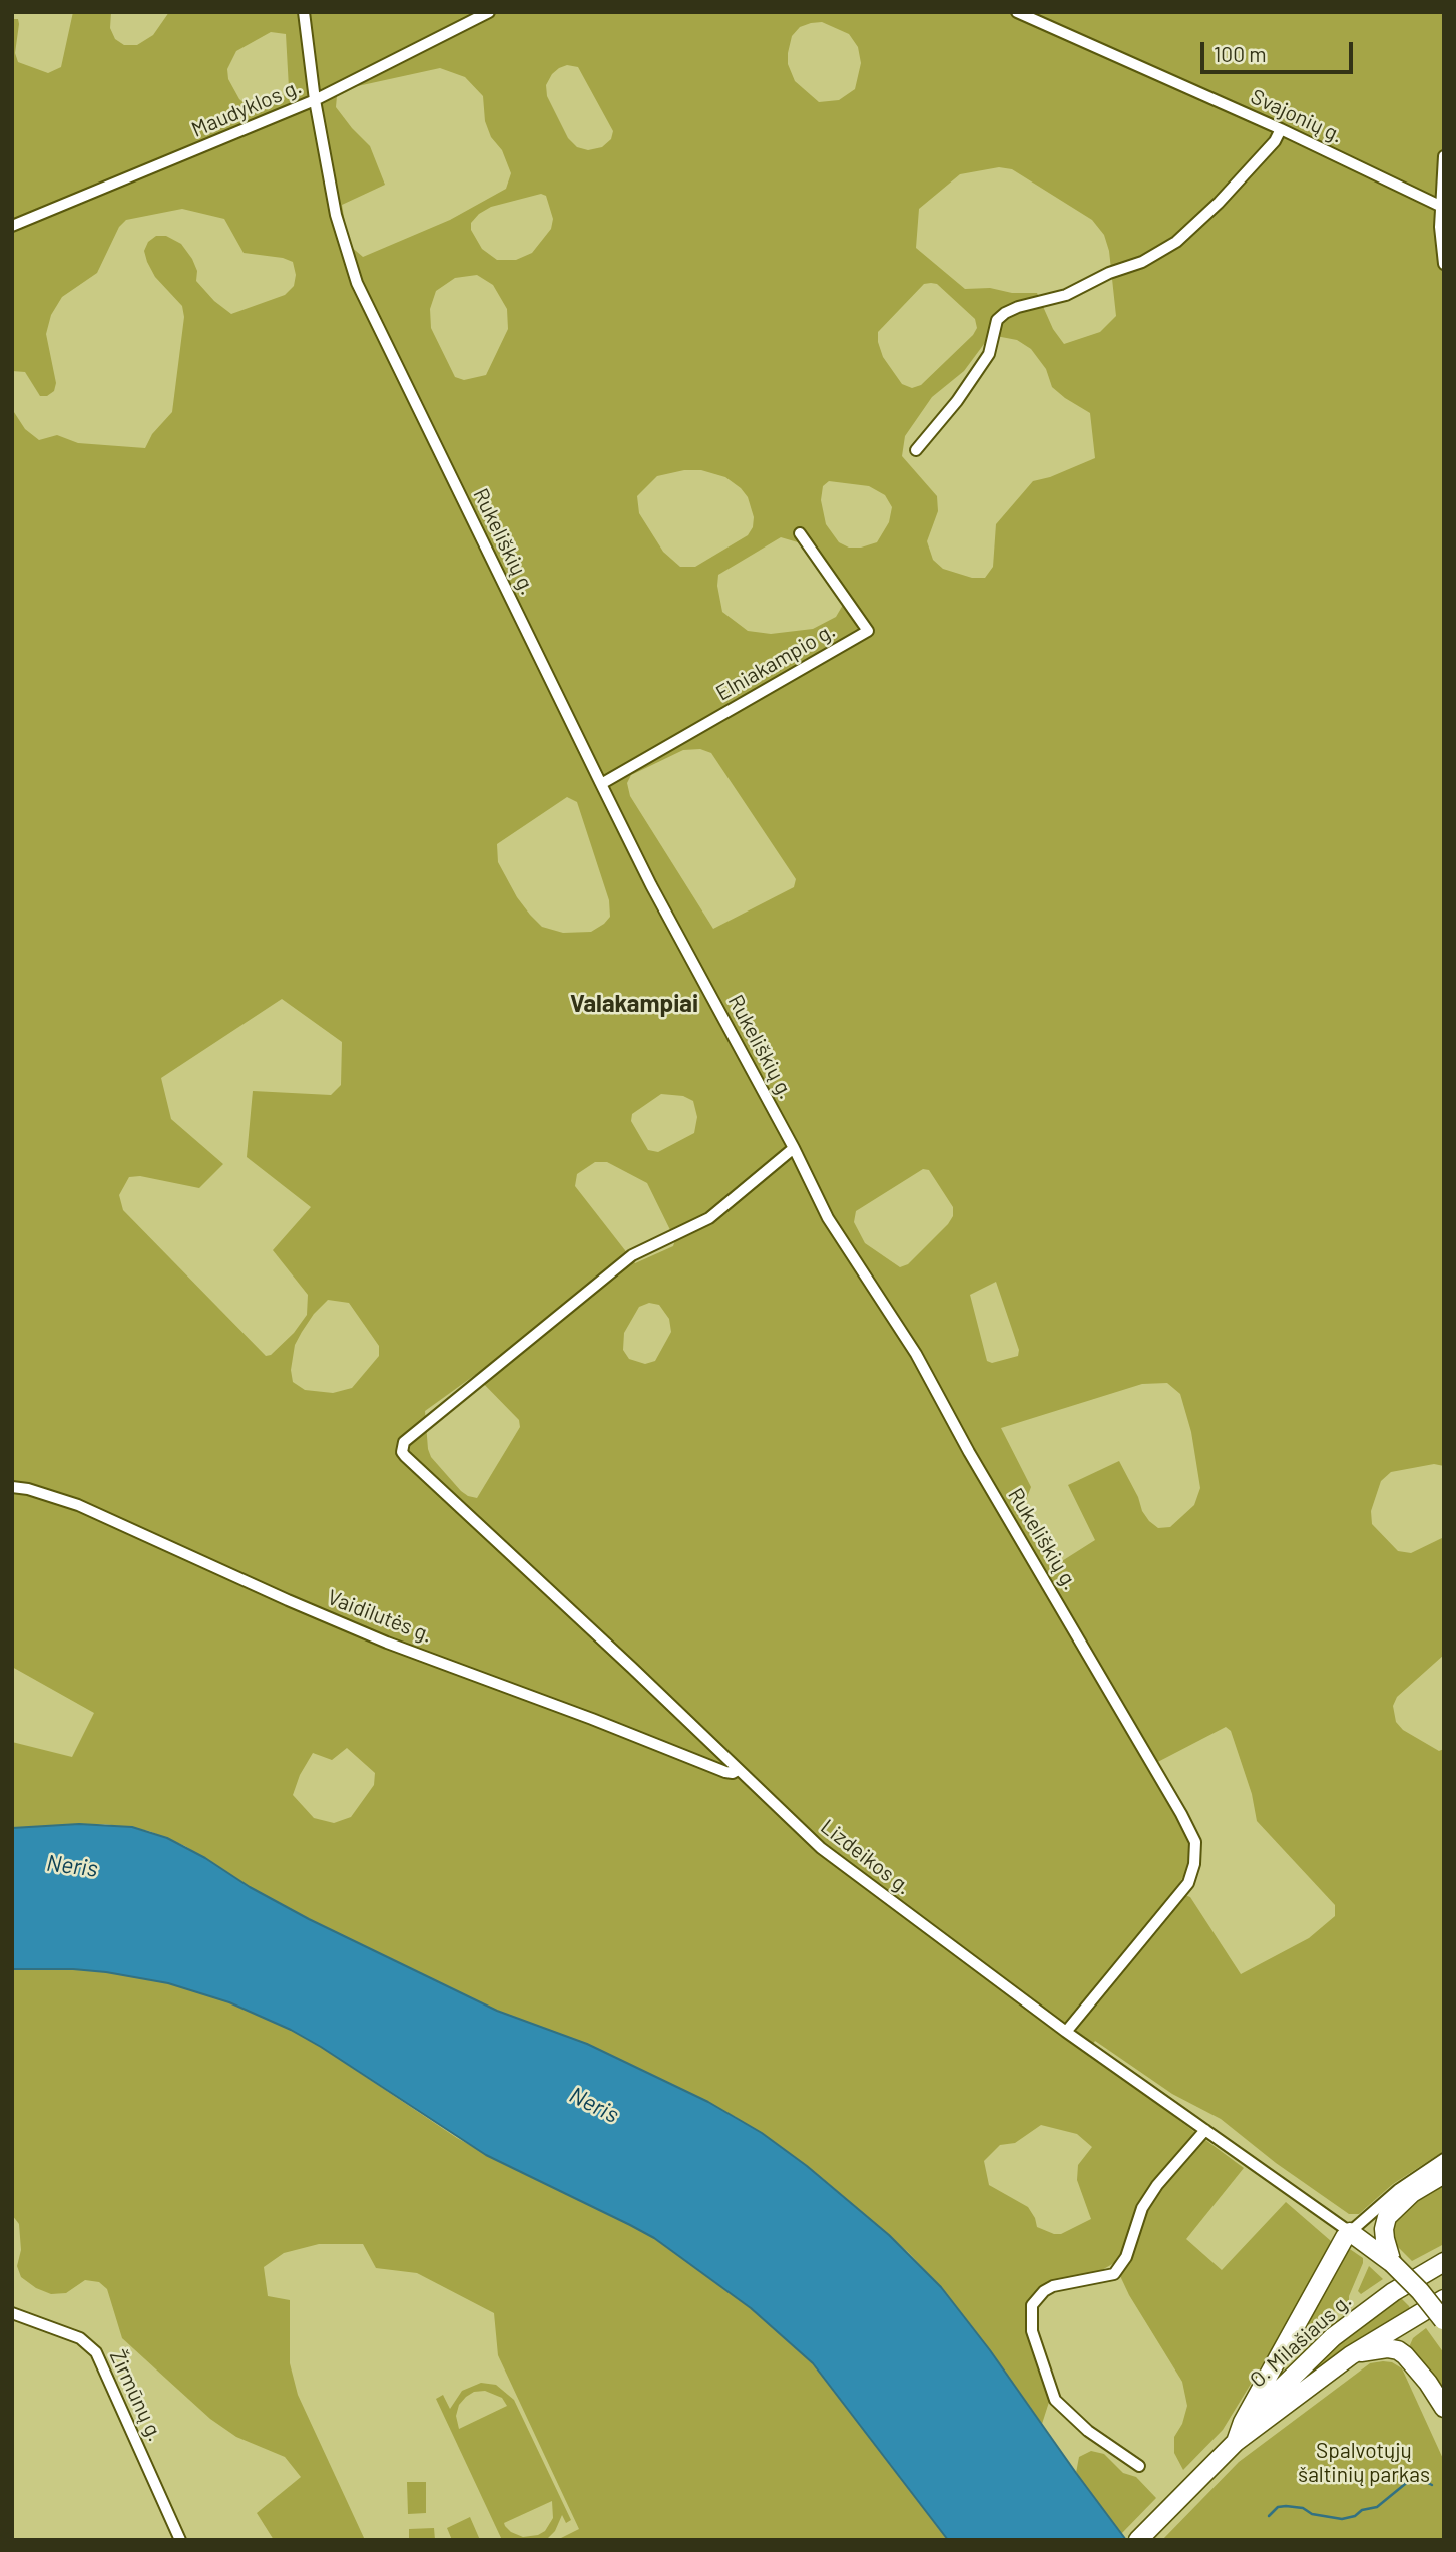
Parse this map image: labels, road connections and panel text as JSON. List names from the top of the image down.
{
  "streets": {
    "main road": ["O. Milašiaus g."],
    "street": [
      "Maudyklos g.",
      "Svajonių g.",
      "Rukeliškių g.",
      "Elniakampio g.",
      "Vaidilutės g.",
      "Lizdeikos g.",
      "Žirmūnų g."
    ]
  },
  "crossings": [
    ["Maudyklos g.", "Rukeliškių g."],
    ["Rukeliškių g.", "Elniakampio g."],
    ["Rukeliškių g.", "Lizdeikos g."],
    ["Vaidilutės g.", "Lizdeikos g."]
  ],
  "districts": ["Valakampiai"],
  "water": ["Neris"],
  "parks": ["Spalvotųjų šaltinių parkas"],
  "scale_bar": "100 m"
}
